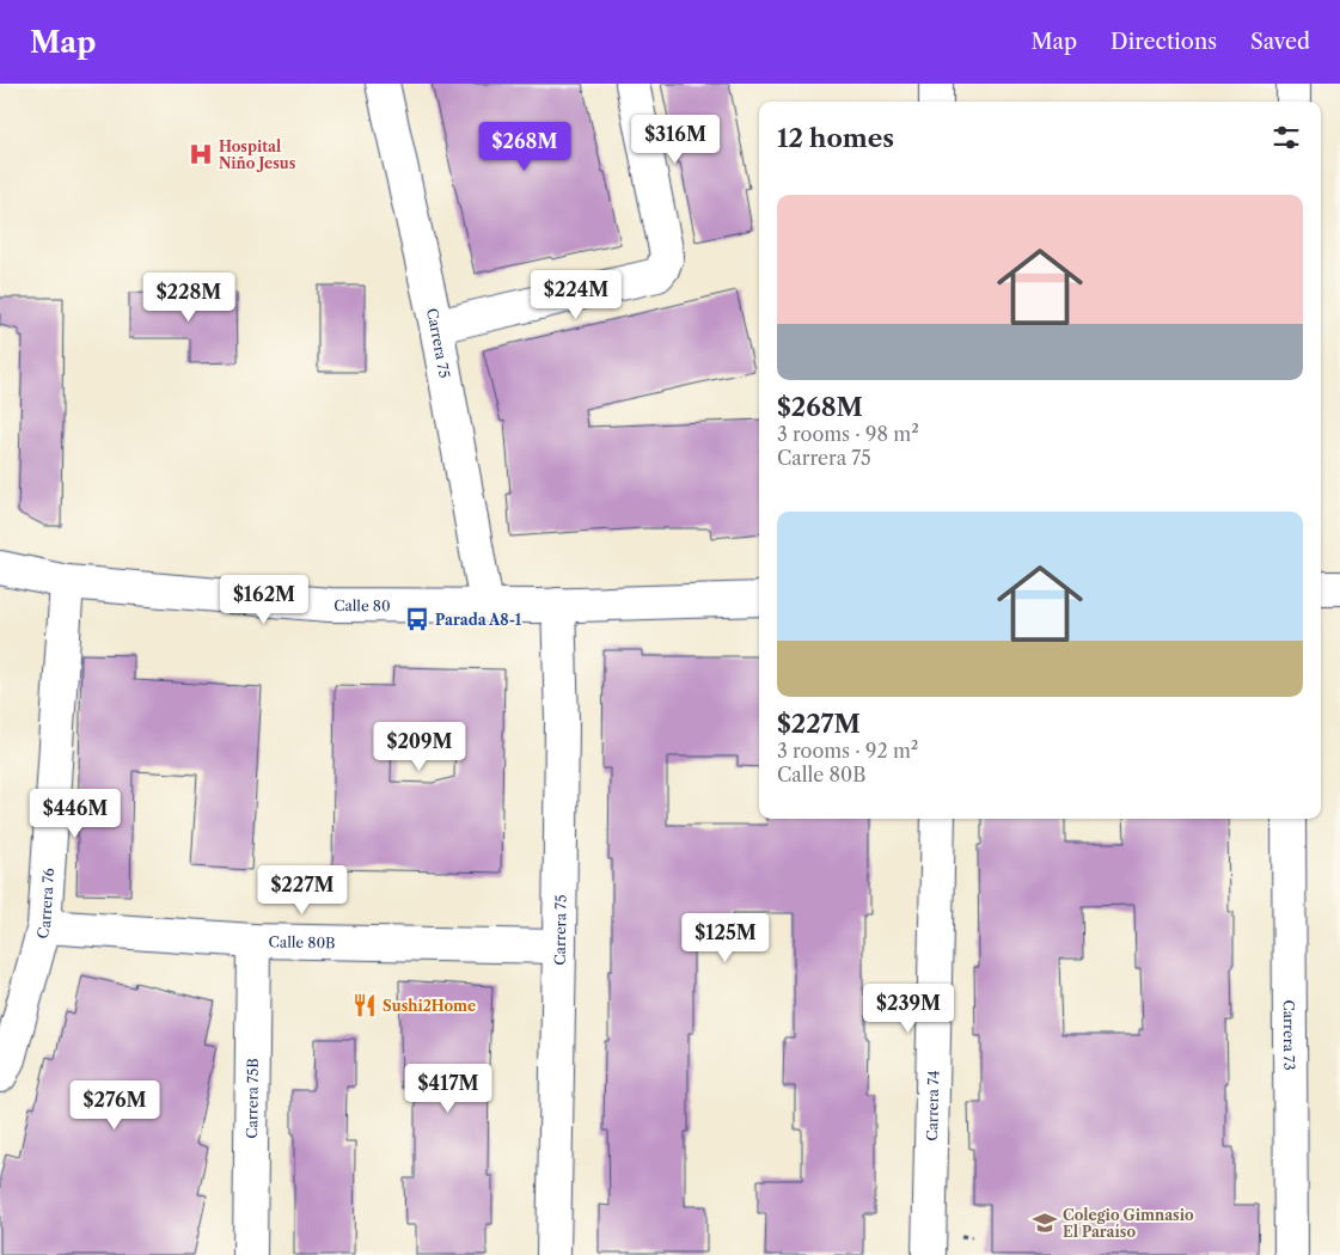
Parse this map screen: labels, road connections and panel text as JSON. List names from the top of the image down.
{
  "streets": {
    "street": [
      "Carrera 75",
      "Calle 80",
      "Carrera 76",
      "Calle 80B",
      "Carrera 73",
      "Carrera 75B",
      "Carrera 74"
    ]
  },
  "crossings": [
    ["Carrera 75", "Calle 80"],
    ["Carrera 75", "Calle 80B"],
    ["Calle 80", "Carrera 76"],
    ["Carrera 76", "Calle 80B"],
    ["Calle 80B", "Carrera 75B"]
  ],
  "places": {
    "hospital": ["Hospital Niño Jesus"],
    "bus stop": ["Parada A8-1"],
    "restaurant": ["Sushi2Home"],
    "school or university": ["Colegio Gimnasio El Paraíso"]
  },
  "page": {
    "header": "Map",
    "nav": ["Map", "Directions", "Saved"],
    "heading": "12 homes",
    "price": [
      "$316M",
      "$268M",
      "$224M",
      "$228M",
      "$162M",
      "$209M",
      "$446M",
      "$227M",
      "$125M",
      "$239M",
      "$417M",
      "$276M"
    ],
    "list": [
      {
        "name": "$268M",
        "note": "3 rooms · 98 m² · Carrera 75"
      },
      {
        "name": "$227M",
        "note": "3 rooms · 92 m² · Calle 80B"
      }
    ]
  }
}
